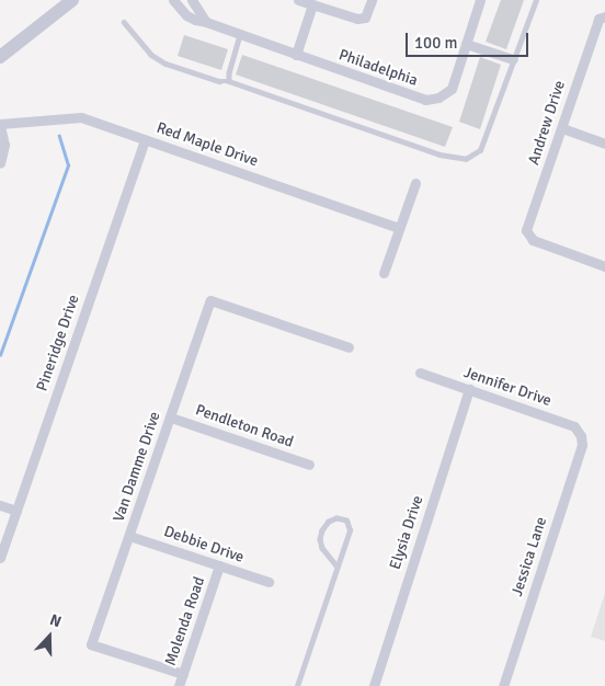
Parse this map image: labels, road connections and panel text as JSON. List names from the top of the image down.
{
  "streets": {
    "street": [
      "Philadelphia",
      "Andrew Drive",
      "Red Maple Drive",
      "Pineridge Drive",
      "Jennifer Drive",
      "Pendleton Road",
      "Van Damme Drive",
      "Elysia Drive",
      "Debbie Drive",
      "Jessica Lane",
      "Molenda Road"
    ]
  },
  "crossings": [
    ["Red Maple Drive", "Pineridge Drive"],
    ["Jennifer Drive", "Elysia Drive"],
    ["Jennifer Drive", "Jessica Lane"],
    ["Pendleton Road", "Van Damme Drive"],
    ["Van Damme Drive", "Debbie Drive"],
    ["Van Damme Drive", "Molenda Road"],
    ["Debbie Drive", "Molenda Road"]
  ],
  "scale_bar": "100 m",
  "north": "top"
}
